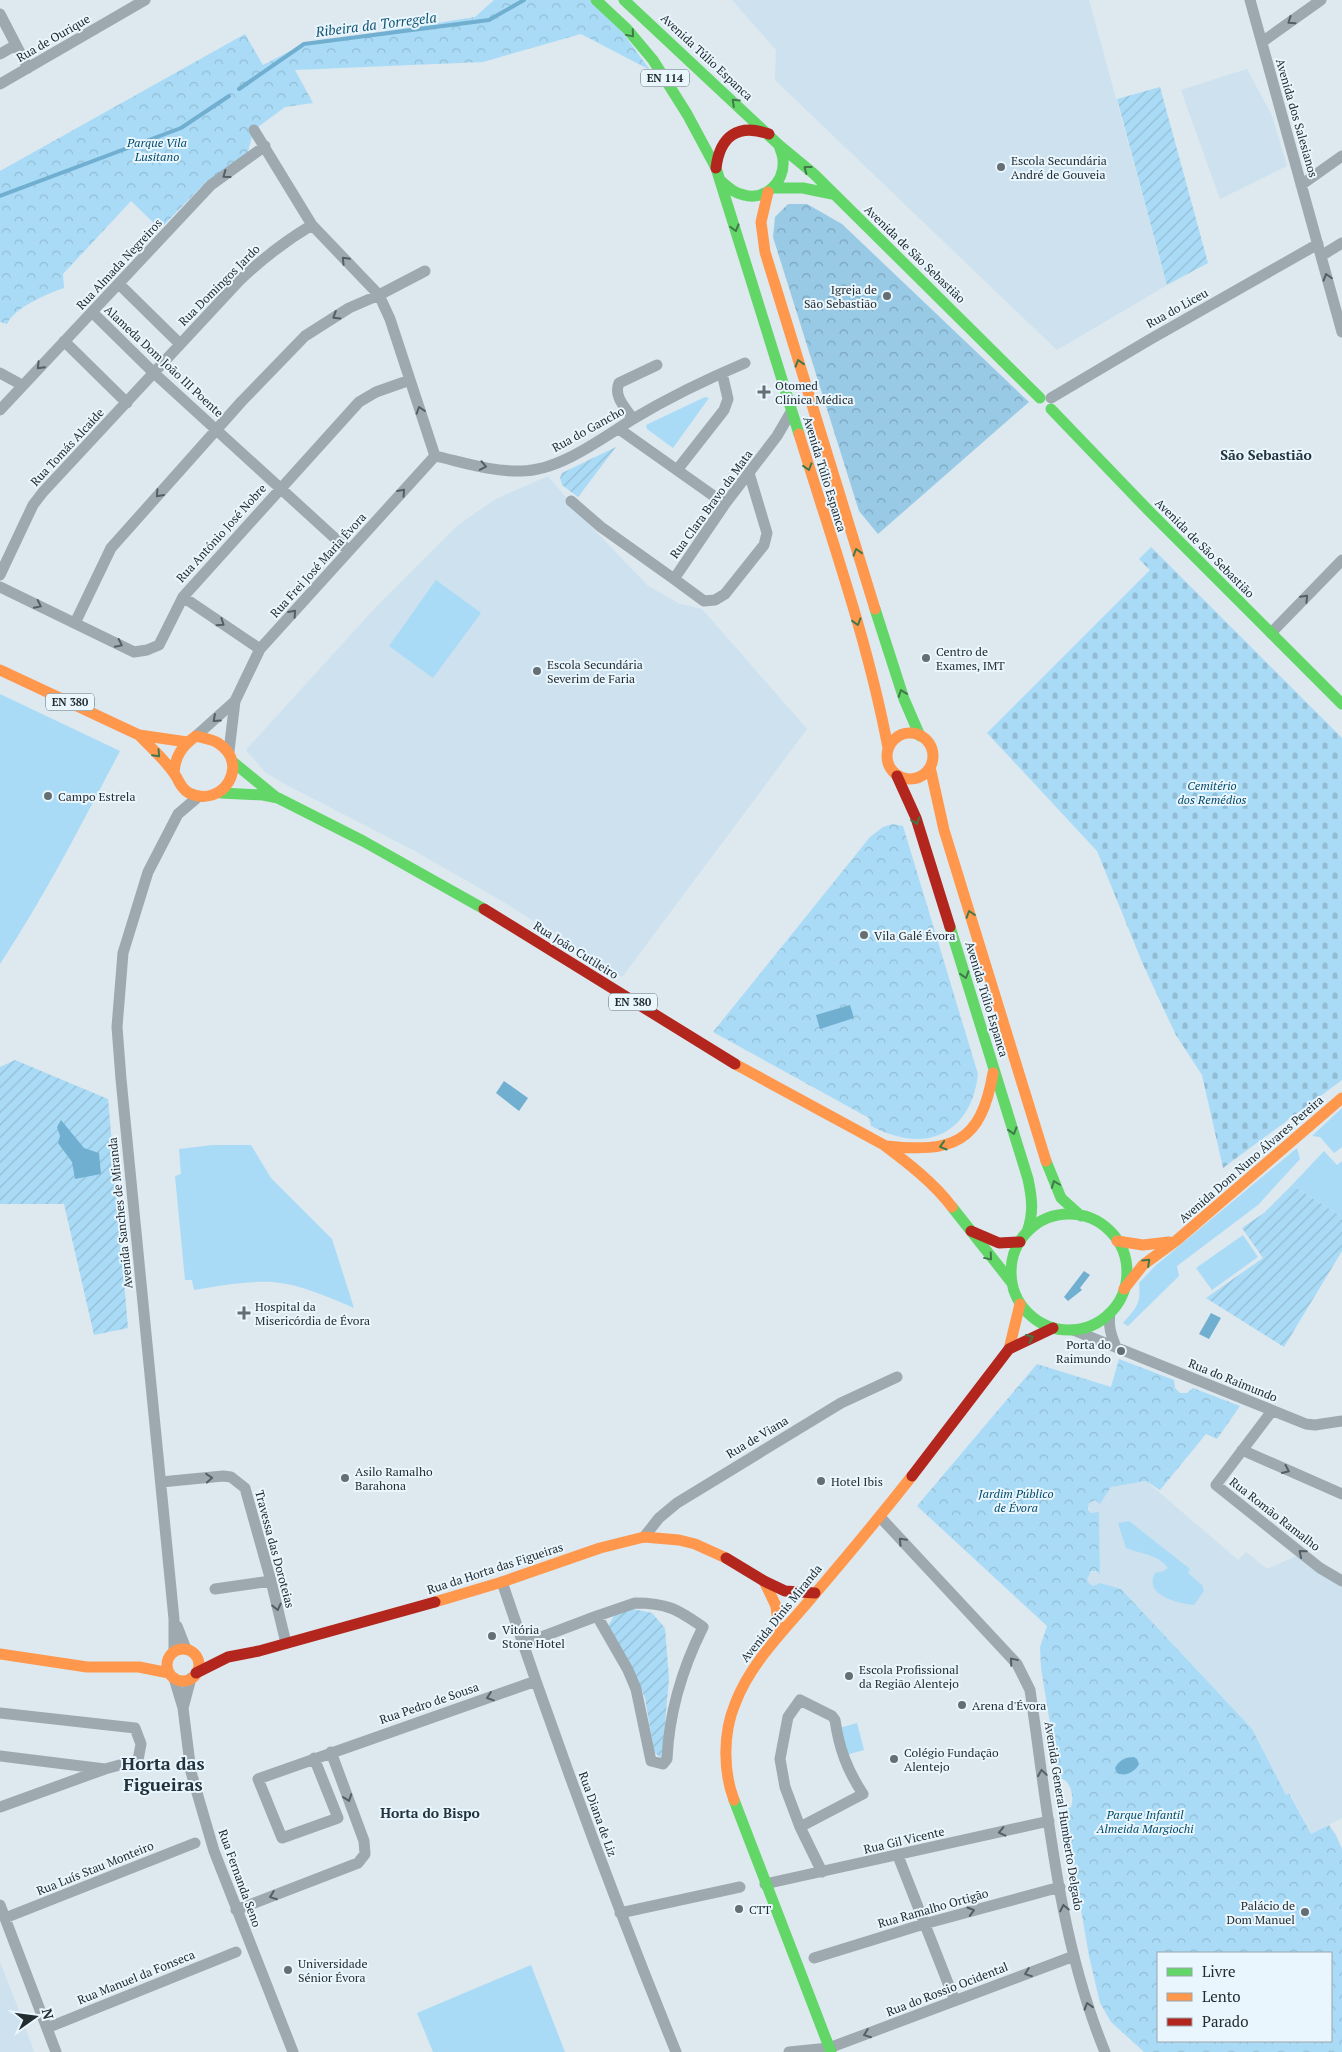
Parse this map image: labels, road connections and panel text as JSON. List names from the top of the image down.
{
  "streets": {
    "main road": [
      "Avenida Túlio Espanca",
      "EN 114",
      "Avenida de São Sebastião",
      "EN 380",
      "Rua João Cutileiro",
      "Avenida Dom Nuno Álvares Pereira",
      "Rua da Horta das Figueiras",
      "Avenida Dinis Miranda"
    ],
    "street": [
      "Rua de Ourique",
      "Avenida dos Salesianos",
      "Rua Almada Negreiros",
      "Rua Domingos Jardo",
      "Rua do Liceu",
      "Alameda Dom João III Poente",
      "Rua do Gancho",
      "Rua Tomás Alcaide",
      "Rua Clara Bravo da Mata",
      "Rua António José Nobre",
      "Rua Frei José Maria Évora",
      "Avenida Sanches de Miranda",
      "Rua do Raimundo",
      "Rua de Viana",
      "Rua Romão Ramalho",
      "Travessa das Doroteias",
      "Rua Pedro de Sousa",
      "Rua Diana de Liz",
      "Avenida General Humberto Delgado",
      "Rua Gil Vicente",
      "Rua Luís Stau Monteiro",
      "Rua Fernanda Seno",
      "Rua Ramalho Ortigão",
      "Rua Manuel da Fonseca",
      "Rua do Rossio Ocidental"
    ]
  },
  "crossings": [
    ["Avenida Túlio Espanca", "Avenida de São Sebastião"],
    ["Avenida Túlio Espanca", "Rua Clara Bravo da Mata"],
    ["Avenida Túlio Espanca", "Rua João Cutileiro"],
    ["Avenida Túlio Espanca", "Avenida Dom Nuno Álvares Pereira"],
    ["Avenida Túlio Espanca", "Rua do Raimundo"],
    ["Avenida Túlio Espanca", "Avenida Dinis Miranda"],
    ["Avenida dos Salesianos", "Rua do Liceu"],
    ["Avenida de São Sebastião", "Rua do Liceu"],
    ["Rua Almada Negreiros", "Alameda Dom João III Poente"],
    ["Rua Domingos Jardo", "Alameda Dom João III Poente"],
    ["Rua Domingos Jardo", "Rua Tomás Alcaide"],
    ["Alameda Dom João III Poente", "Rua Tomás Alcaide"],
    ["Alameda Dom João III Poente", "Rua António José Nobre"],
    ["Alameda Dom João III Poente", "Rua Frei José Maria Évora"],
    ["Rua do Gancho", "Rua Frei José Maria Évora"],
    ["Rua Frei José Maria Évora", "Rua João Cutileiro"],
    ["Rua Frei José Maria Évora", "Avenida Sanches de Miranda"],
    ["Rua João Cutileiro", "Avenida Dom Nuno Álvares Pereira"],
    ["Rua João Cutileiro", "Avenida Sanches de Miranda"],
    ["Rua João Cutileiro", "Rua do Raimundo"],
    ["Rua João Cutileiro", "Avenida Dinis Miranda"],
    ["Avenida Dom Nuno Álvares Pereira", "Rua do Raimundo"],
    ["Avenida Dom Nuno Álvares Pereira", "Avenida Dinis Miranda"],
    ["Avenida Sanches de Miranda", "Travessa das Doroteias"],
    ["Avenida Sanches de Miranda", "Rua da Horta das Figueiras"],
    ["Avenida Sanches de Miranda", "Rua Fernanda Seno"],
    ["Rua do Raimundo", "Avenida Dinis Miranda"],
    ["Rua de Viana", "Rua da Horta das Figueiras"],
    ["Travessa das Doroteias", "Rua da Horta das Figueiras"],
    ["Rua da Horta das Figueiras", "Avenida Dinis Miranda"],
    ["Rua da Horta das Figueiras", "Rua Diana de Liz"],
    ["Rua da Horta das Figueiras", "Rua Fernanda Seno"],
    ["Avenida Dinis Miranda", "Avenida General Humberto Delgado"],
    ["Avenida Dinis Miranda", "Rua Gil Vicente"],
    ["Avenida Dinis Miranda", "Rua do Rossio Ocidental"],
    ["Rua Pedro de Sousa", "Rua Diana de Liz"],
    ["Avenida General Humberto Delgado", "Rua Gil Vicente"],
    ["Avenida General Humberto Delgado", "Rua Ramalho Ortigão"],
    ["Avenida General Humberto Delgado", "Rua do Rossio Ocidental"]
  ],
  "one_way": [
    "Rua Almada Negreiros",
    "Rua do Gancho",
    "Rua Romão Ramalho",
    "Travessa das Doroteias",
    "Rua Pedro de Sousa",
    "Avenida General Humberto Delgado",
    "Rua Gil Vicente",
    "Rua Ramalho Ortigão",
    "Rua do Rossio Ocidental"
  ],
  "districts": ["São Sebastião", "Horta das Figueiras", "Horta do Bispo"],
  "water": ["Ribeira da Torregela"],
  "parks": [
    "Parque Vila Lusitano",
    "Cemitério dos Remédios",
    "Jardim Público de Évora",
    "Parque Infantil Almeida Margiochi"
  ],
  "places": {
    "other": [
      "Escola Secundária André de Gouveia",
      "Igreja de São Sebastião",
      "Centro de Exames, IMT",
      "Escola Secundária Severim de Faria",
      "Campo Estrela",
      "Vila Galé Évora",
      "Porta do Raimundo",
      "Asilo Ramalho Barahona",
      "Hotel Ibis",
      "Vitória Stone Hotel",
      "Escola Profissional da Região Alentejo",
      "Arena d'Évora",
      "Colégio Fundação Alentejo",
      "CTT",
      "Palácio de Dom Manuel",
      "Universidade Sénior Évora"
    ],
    "health": ["Otomed Clínica Médica", "Hospital da Misericórdia de Évora"]
  },
  "legend": ["Livre", "Lento", "Parado"],
  "north": "right"
}
